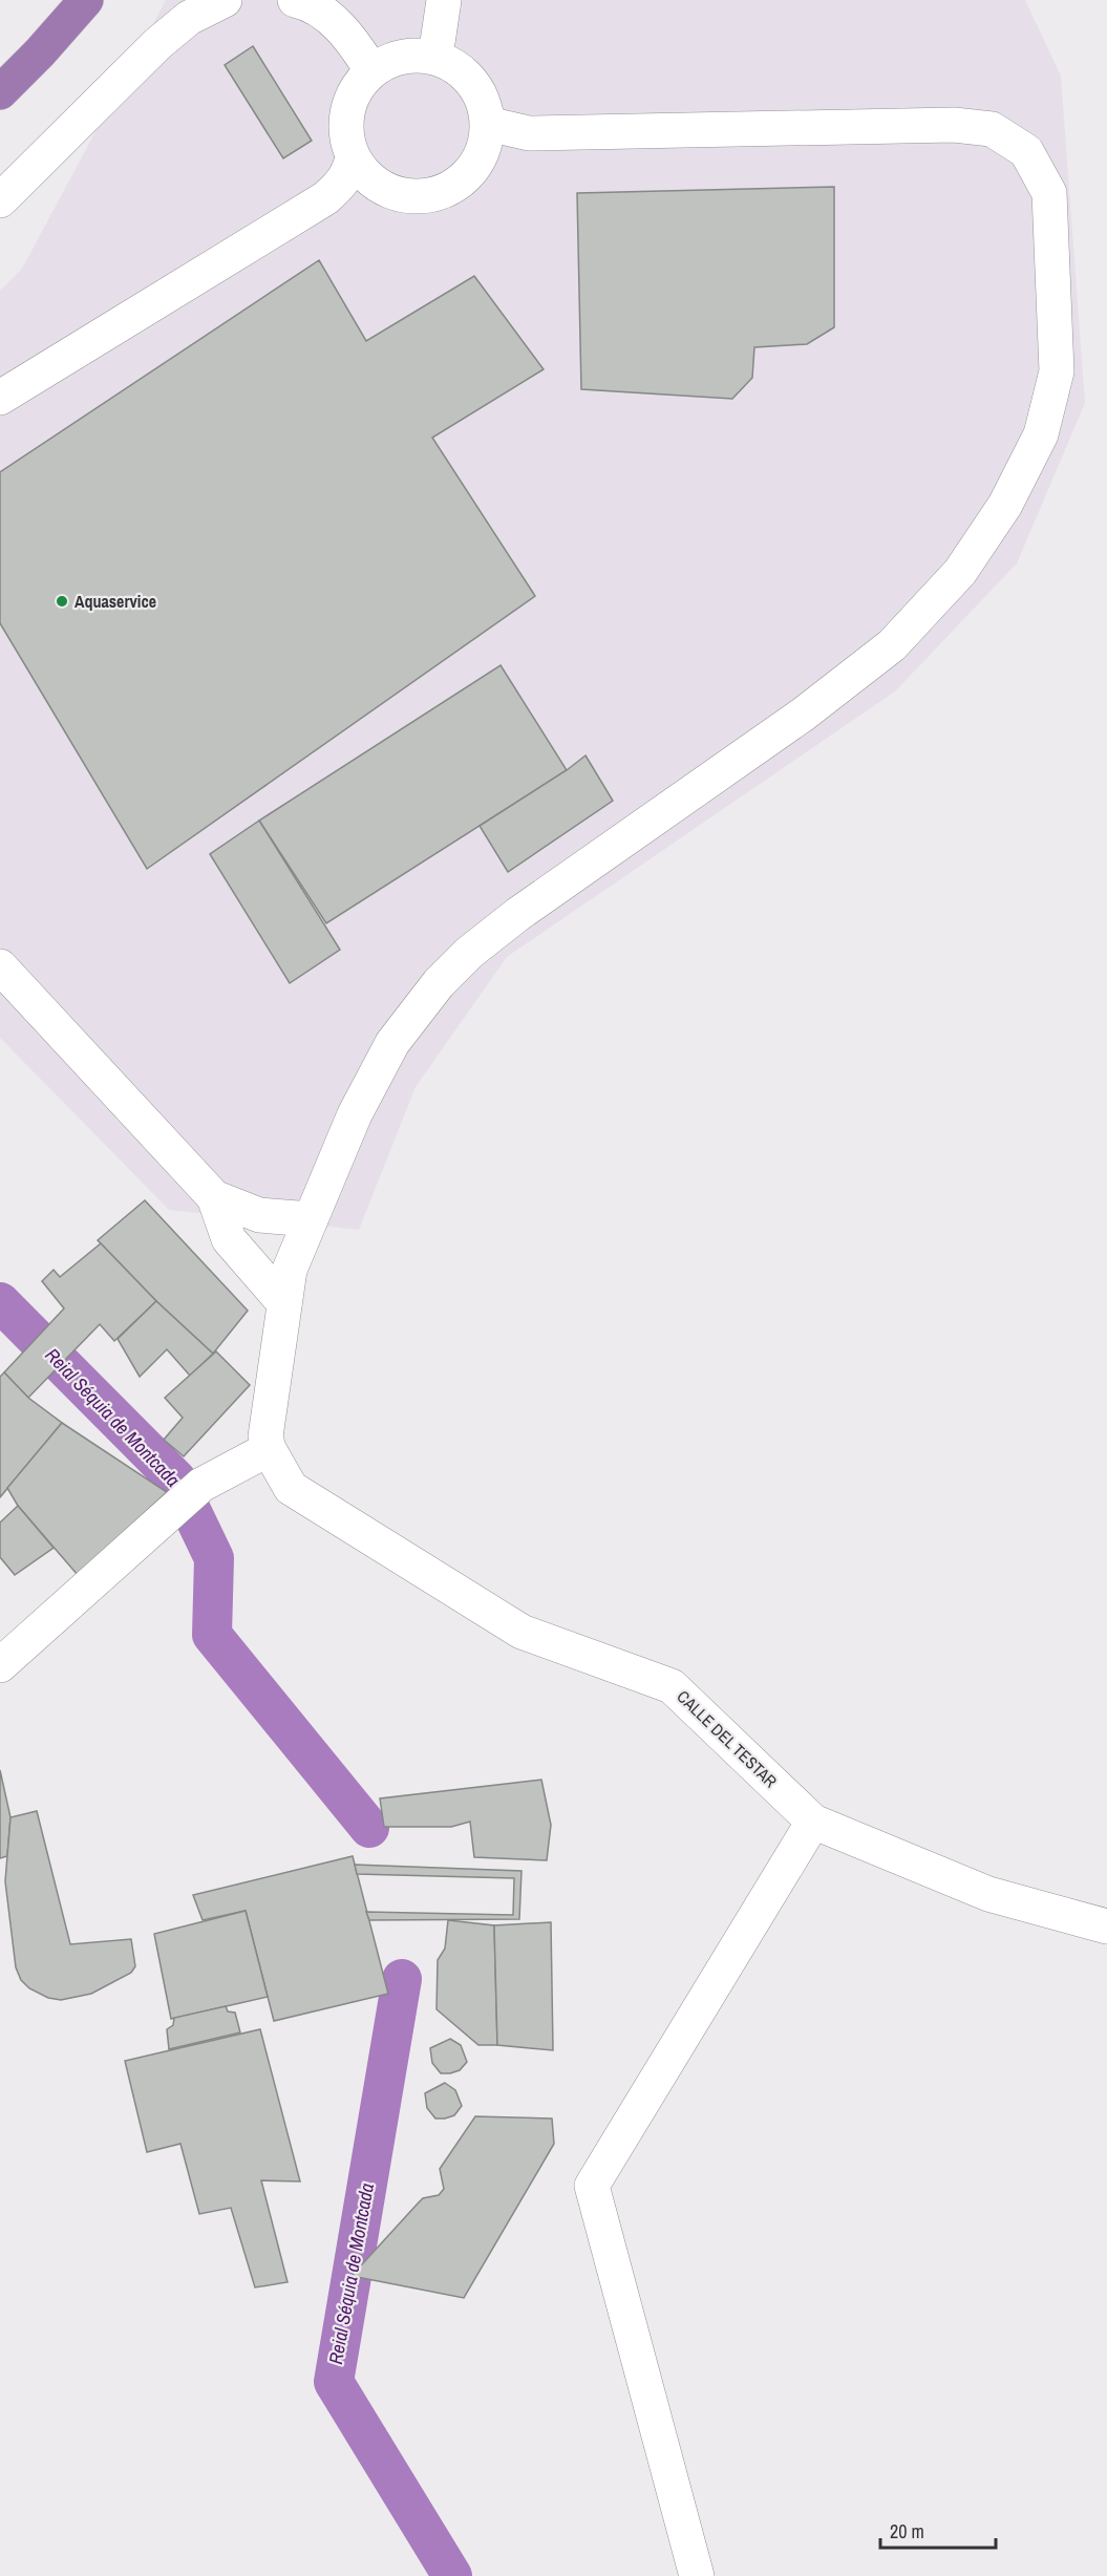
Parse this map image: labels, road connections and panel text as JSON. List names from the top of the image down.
{
  "streets": {
    "street": ["CALLE DEL TESTAR"]
  },
  "water": ["Reial Séquia de Montcada"],
  "places": ["Aquaservice"],
  "scale_bar": "20 m"
}
